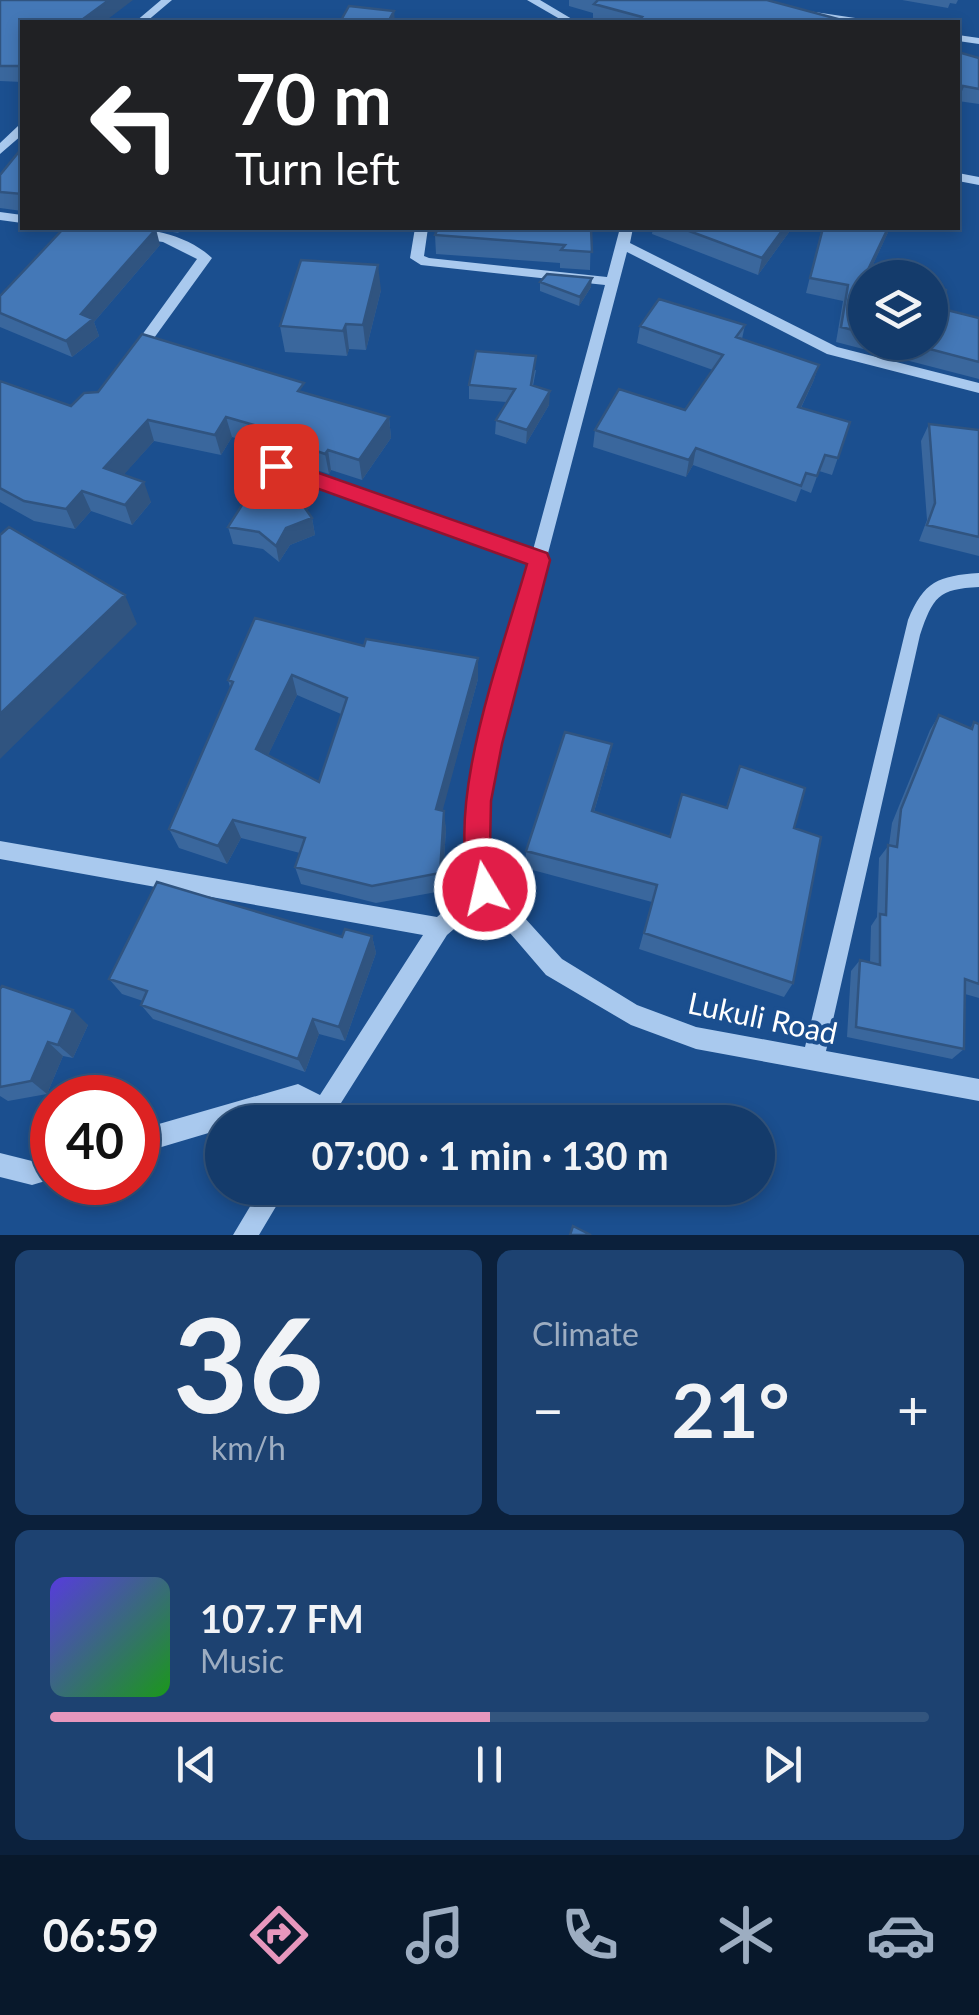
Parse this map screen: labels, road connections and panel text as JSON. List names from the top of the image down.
{
  "streets": {
    "street": ["Lukuli Road"]
  },
  "page": {
    "turn": ["70 m", "Turn left"],
    "limit": "40",
    "trip": "07:00 · 1 min · 130 m",
    "tile": [
      ["36", "km/h"],
      "Climate"
    ],
    "heat": ["−", "21°", "+"],
    "song": ["107.7 FM", "Music"],
    "tabs": "06:59"
  }
}
